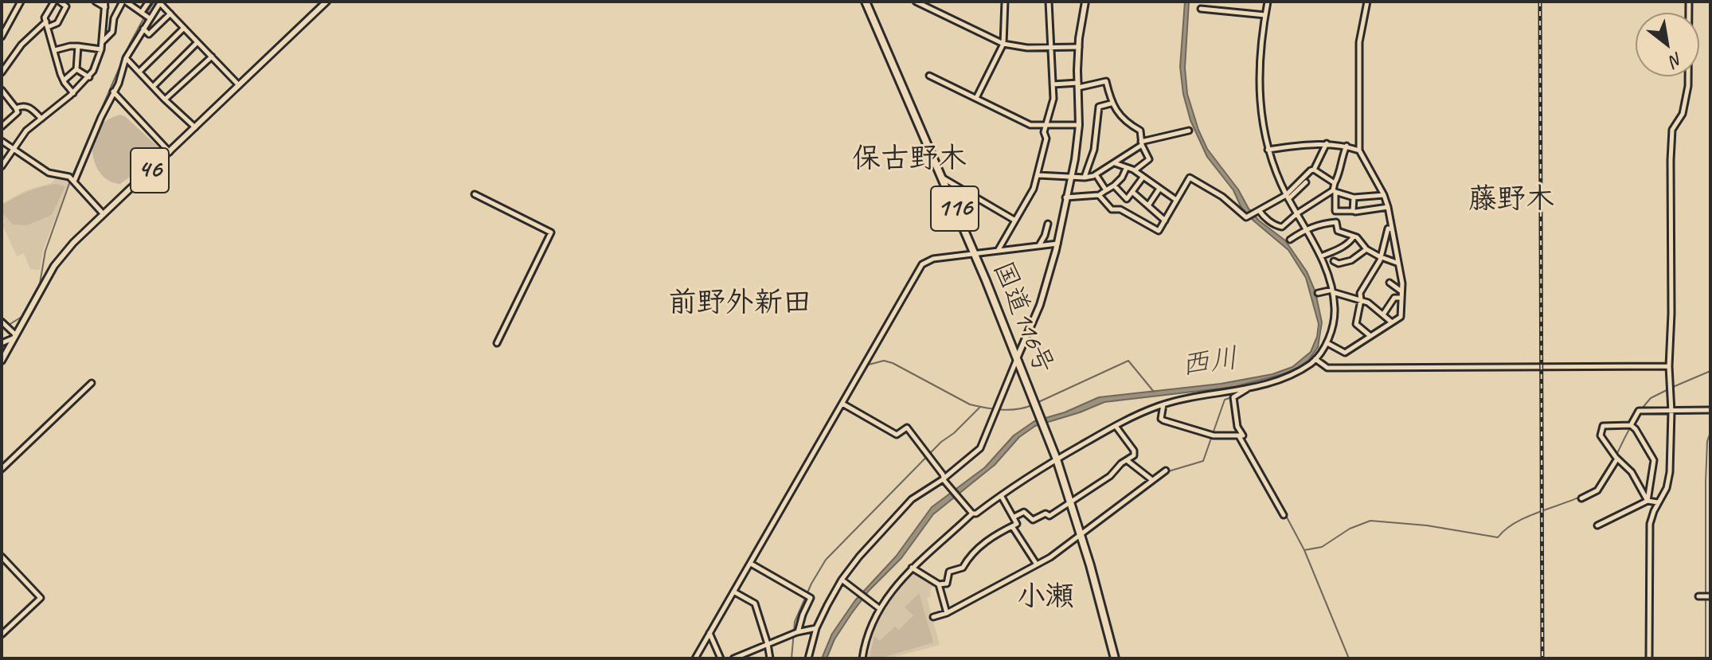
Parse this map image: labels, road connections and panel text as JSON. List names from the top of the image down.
{
  "streets": {
    "highway": ["116", "国道116号"],
    "main road": ["46"]
  },
  "districts": [
    "保古野木",
    "藤野木",
    "前野外新田",
    "小瀬"
  ],
  "water": ["西川"],
  "north": "bottom right"
}
